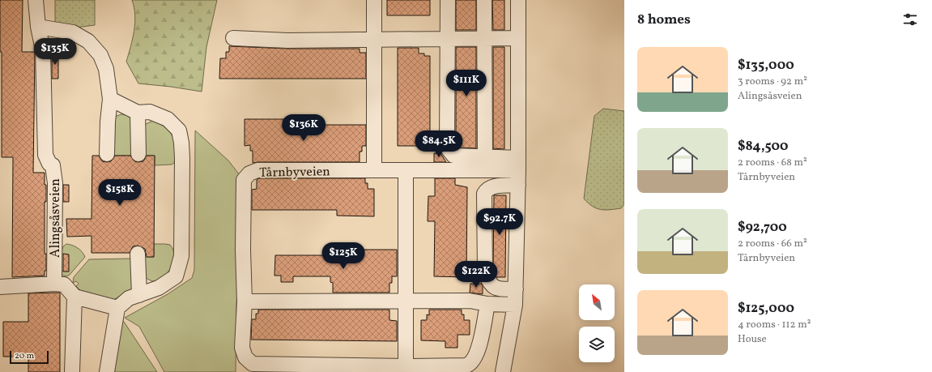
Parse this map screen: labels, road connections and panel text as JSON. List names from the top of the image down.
{
  "streets": {
    "street": ["Tårnbyveien", "Alingsåsveien"]
  },
  "scale_bar": "20 m",
  "north": "top left",
  "page": {
    "heading": "8 homes",
    "price": [
      "$135K",
      "$111K",
      "$136K",
      "$84.5K",
      "$158K",
      "$92.7K",
      "$125K",
      "$122K"
    ],
    "list": [
      {
        "name": "$135,000",
        "note": "3 rooms · 92 m² · Alingsåsveien"
      },
      {
        "name": "$84,500",
        "note": "2 rooms · 68 m² · Tårnbyveien"
      },
      {
        "name": "$92,700",
        "note": "2 rooms · 66 m² · Tårnbyveien"
      },
      {
        "name": "$125,000",
        "note": "4 rooms · 112 m² · House"
      }
    ],
    "scale": "20 m"
  }
}
